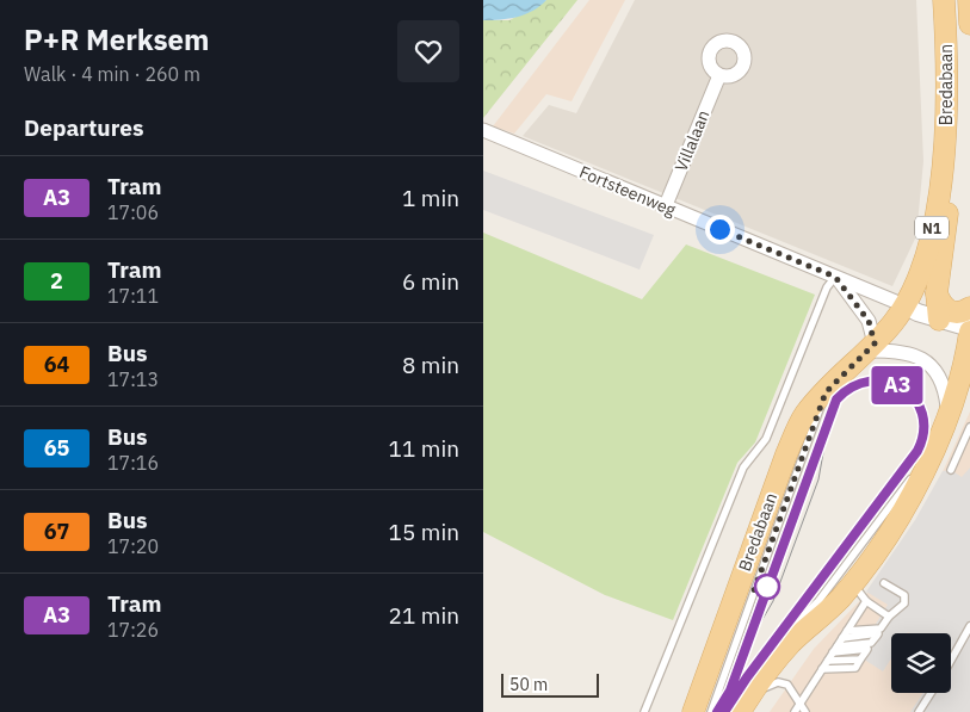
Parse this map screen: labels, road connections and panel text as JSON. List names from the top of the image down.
{
  "streets": {
    "main road": ["Bredabaan", "N1"],
    "street": ["Villalaan", "Fortsteenweg"]
  },
  "crossings": [
    ["Bredabaan", "Fortsteenweg"],
    ["Villalaan", "Fortsteenweg"]
  ],
  "lines": ["tram line A3"],
  "scale_bar": "50 m",
  "page": {
    "heading": [
      ["P+R Merksem", "Walk · 4 min · 260 m"],
      "Departures"
    ],
    "on_map": "A3",
    "list": [
      {
        "mark": "A3",
        "name": "Tram",
        "note": "17:06",
        "value": "1 min"
      },
      {
        "mark": "2",
        "name": "Tram",
        "note": "17:11",
        "value": "6 min"
      },
      {
        "mark": "64",
        "name": "Bus",
        "note": "17:13",
        "value": "8 min"
      },
      {
        "mark": "65",
        "name": "Bus",
        "note": "17:16",
        "value": "11 min"
      },
      {
        "mark": "67",
        "name": "Bus",
        "note": "17:20",
        "value": "15 min"
      },
      {
        "mark": "A3",
        "name": "Tram",
        "note": "17:26",
        "value": "21 min"
      }
    ],
    "scale": "50 m"
  }
}
